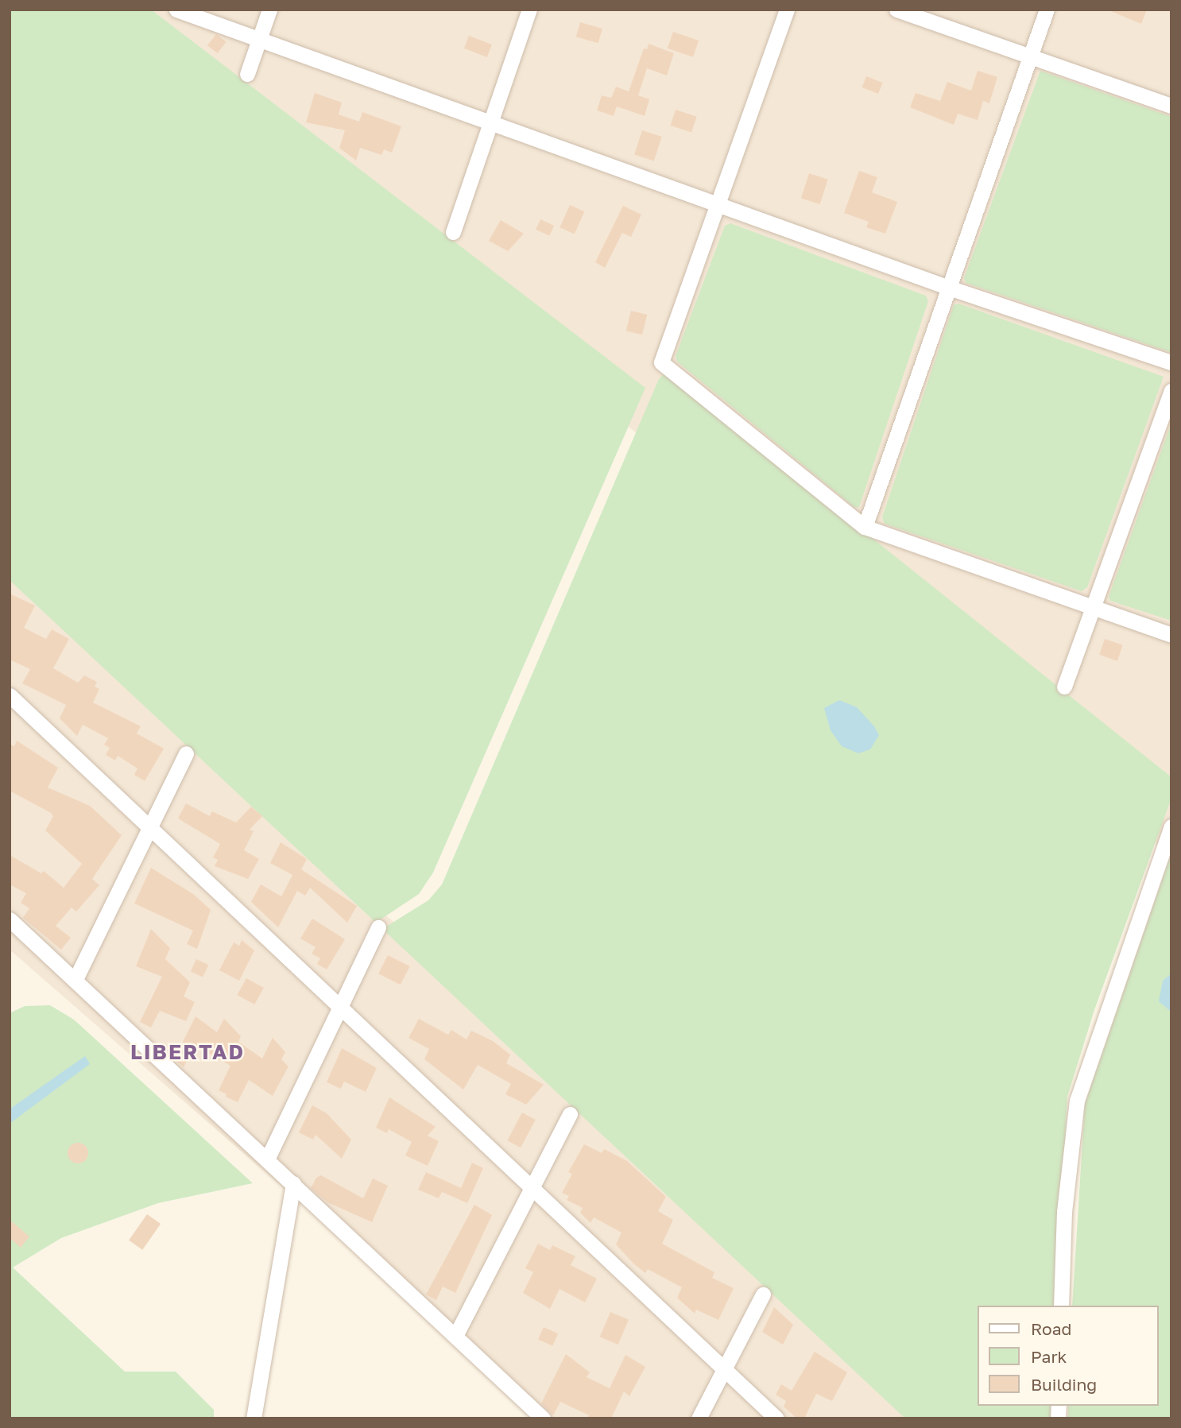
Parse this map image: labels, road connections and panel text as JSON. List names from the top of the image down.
{
  "districts": ["LIBERTAD"],
  "legend": ["Road", "Park", "Building"]
}
